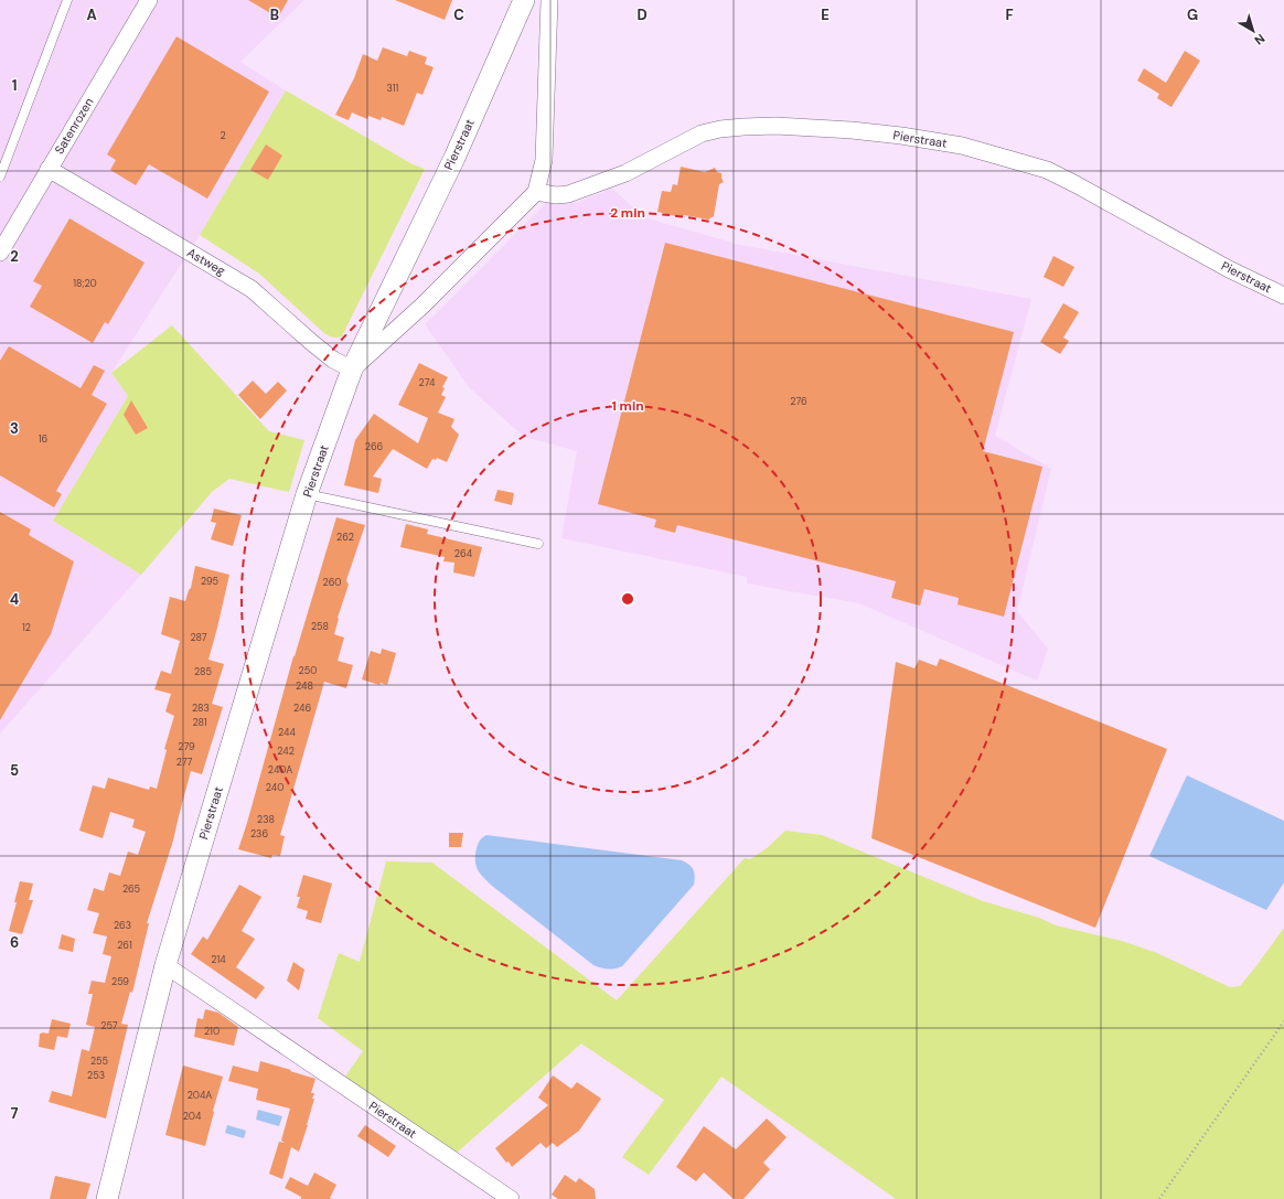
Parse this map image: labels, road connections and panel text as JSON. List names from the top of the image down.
{
  "streets": {
    "street": ["Satenrozen", "Pierstraat", "Astweg"]
  },
  "crossings": [
    ["Satenrozen", "Astweg"],
    ["Pierstraat", "Astweg"]
  ],
  "house_numbers": [
    "311",
    "2",
    "18;20",
    "274",
    "276",
    "16",
    "266",
    "262",
    "264",
    "295",
    "260",
    "258",
    "12",
    "287",
    "250",
    "285",
    "248",
    "283",
    "246",
    "281",
    "244",
    "279",
    "242",
    "277",
    "240A",
    "240",
    "238",
    "236",
    "265",
    "263",
    "261",
    "214",
    "259",
    "257",
    "210",
    "255",
    "253",
    "204A",
    "204"
  ],
  "north": "bottom right",
  "grid": {
    "columns": [
      "A",
      "B",
      "C",
      "D",
      "E",
      "F",
      "G"
    ],
    "rows": [
      "1",
      "2",
      "3",
      "4",
      "5",
      "6",
      "7"
    ]
  },
  "rings": ["2 min", "1 min"]
}
